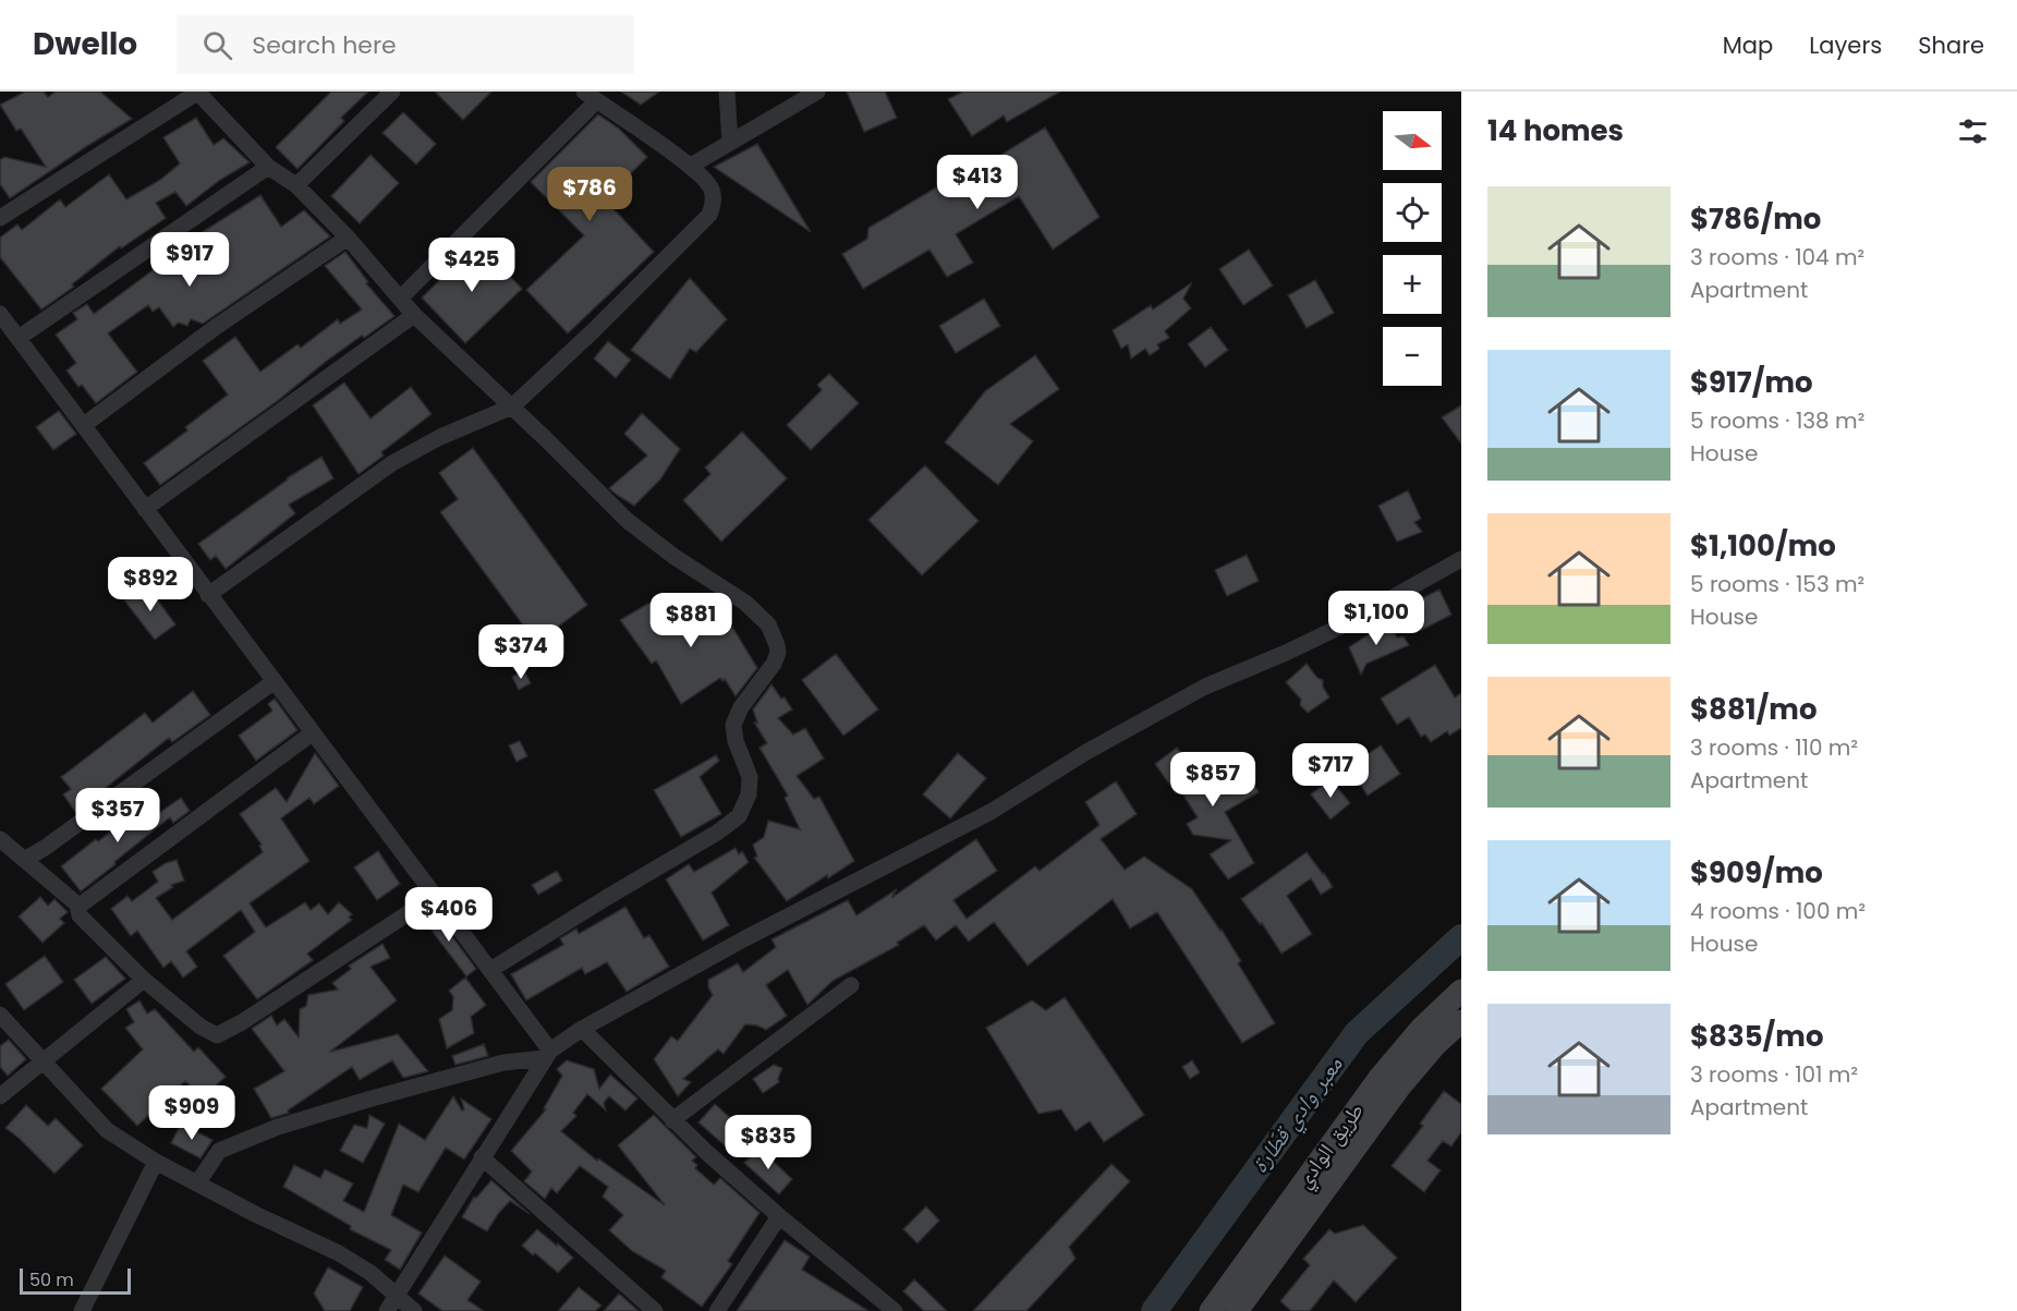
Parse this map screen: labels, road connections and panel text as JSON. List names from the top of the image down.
{
  "streets": {
    "main road": ["طريق الوادي"]
  },
  "water": ["معبر وادي قطّارة"],
  "scale_bar": "50 m",
  "north": "right",
  "page": {
    "header": "Dwello",
    "search": "Search here",
    "nav": ["Map", "Layers", "Share"],
    "heading": "14 homes",
    "map_buttons": ["+", "−"],
    "price": [
      "$413",
      "$786",
      "$917",
      "$425",
      "$892",
      "$1,100",
      "$881",
      "$374",
      "$717",
      "$857",
      "$357",
      "$406",
      "$909",
      "$835"
    ],
    "list": [
      {
        "name": "$786/mo",
        "note": "3 rooms · 104 m² · Apartment"
      },
      {
        "name": "$917/mo",
        "note": "5 rooms · 138 m² · House"
      },
      {
        "name": "$1,100/mo",
        "note": "5 rooms · 153 m² · House"
      },
      {
        "name": "$881/mo",
        "note": "3 rooms · 110 m² · Apartment"
      },
      {
        "name": "$909/mo",
        "note": "4 rooms · 100 m² · House"
      },
      {
        "name": "$835/mo",
        "note": "3 rooms · 101 m² · Apartment"
      }
    ],
    "scale": "50 m"
  }
}
